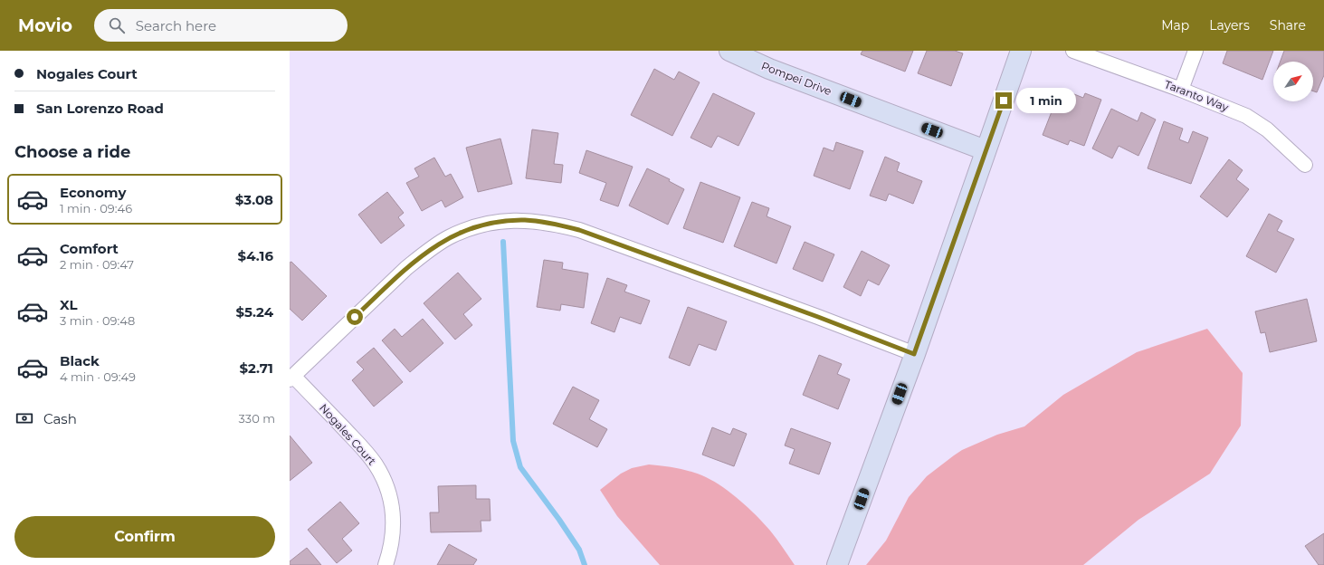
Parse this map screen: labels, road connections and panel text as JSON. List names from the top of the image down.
{
  "streets": {
    "street": ["Pompei Drive", "Taranto Way", "Nogales Court"]
  },
  "north": "top right",
  "page": {
    "header": "Movio",
    "search": "Search here",
    "nav": ["Map", "Layers", "Share"],
    "banner": ["Nogales Court", "San Lorenzo Road"],
    "bubble": "1 min",
    "heading": "Choose a ride",
    "list": [
      {
        "name": "Economy",
        "note": "1 min · 09:46",
        "value": "$3.08"
      },
      {
        "name": "Comfort",
        "note": "2 min · 09:47",
        "value": "$4.16"
      },
      {
        "name": "XL",
        "note": "3 min · 09:48",
        "value": "$5.24"
      },
      {
        "name": "Black",
        "note": "4 min · 09:49",
        "value": "$2.71"
      }
    ],
    "pay": ["Cash", "330 m"],
    "buttons": "Confirm"
  }
}
